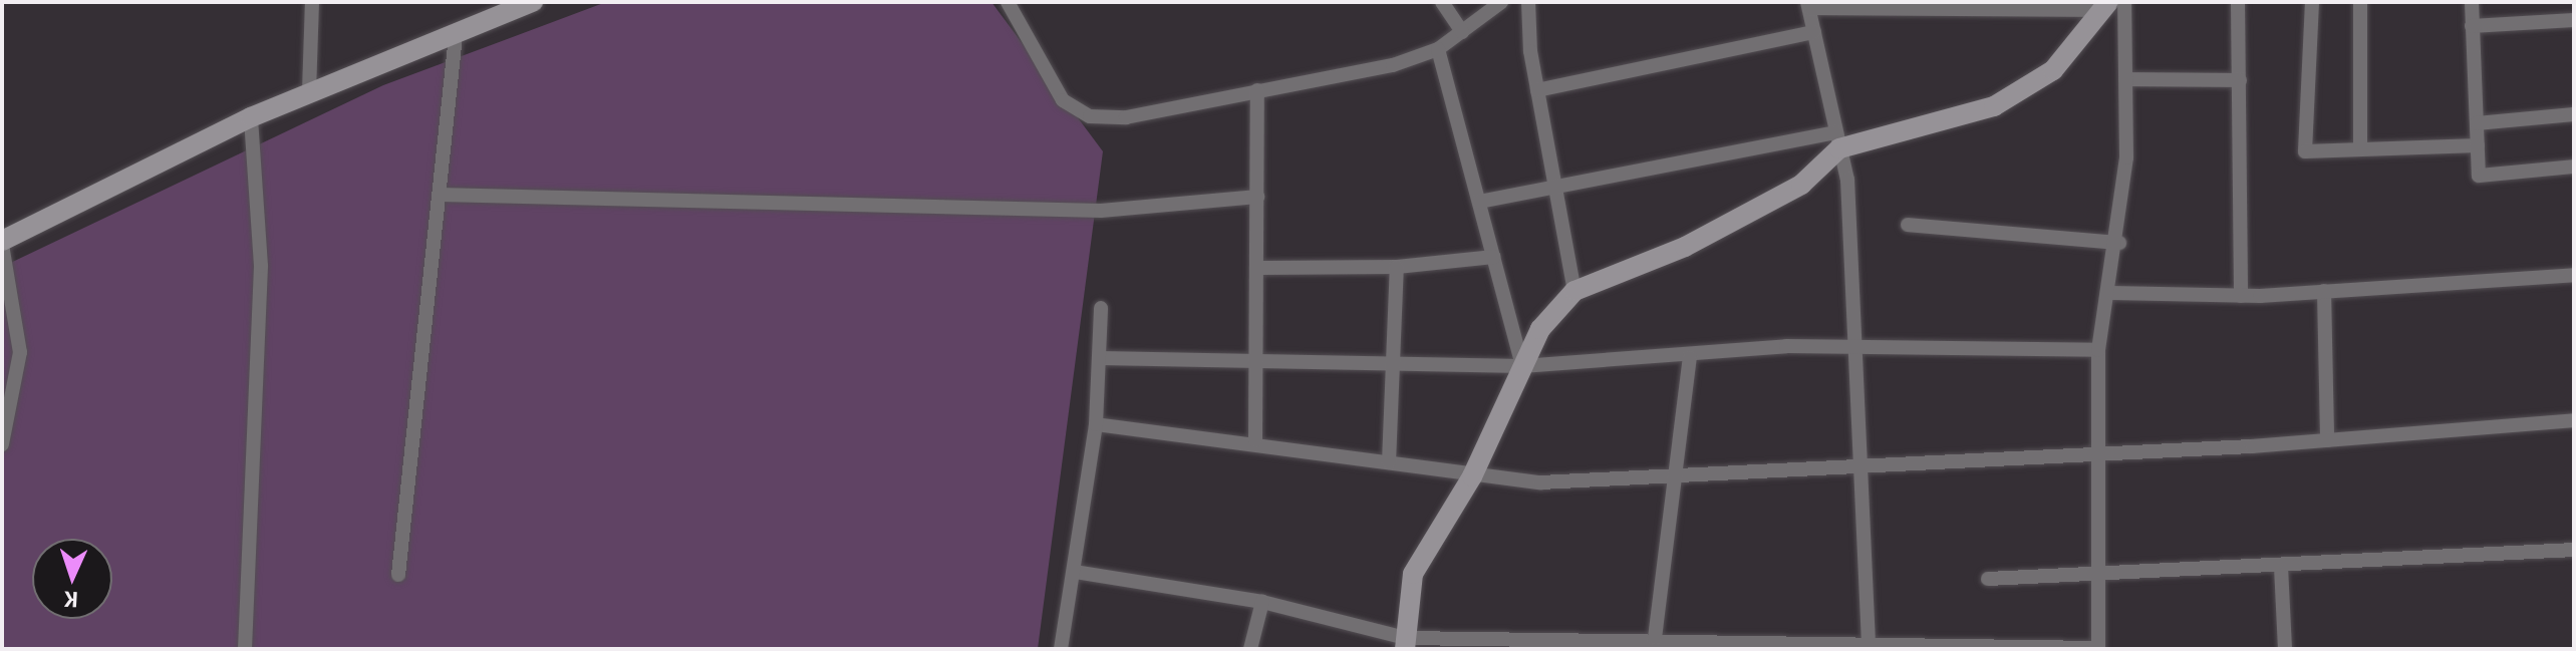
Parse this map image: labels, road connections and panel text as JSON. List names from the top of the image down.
{
  "north": "bottom"
}
